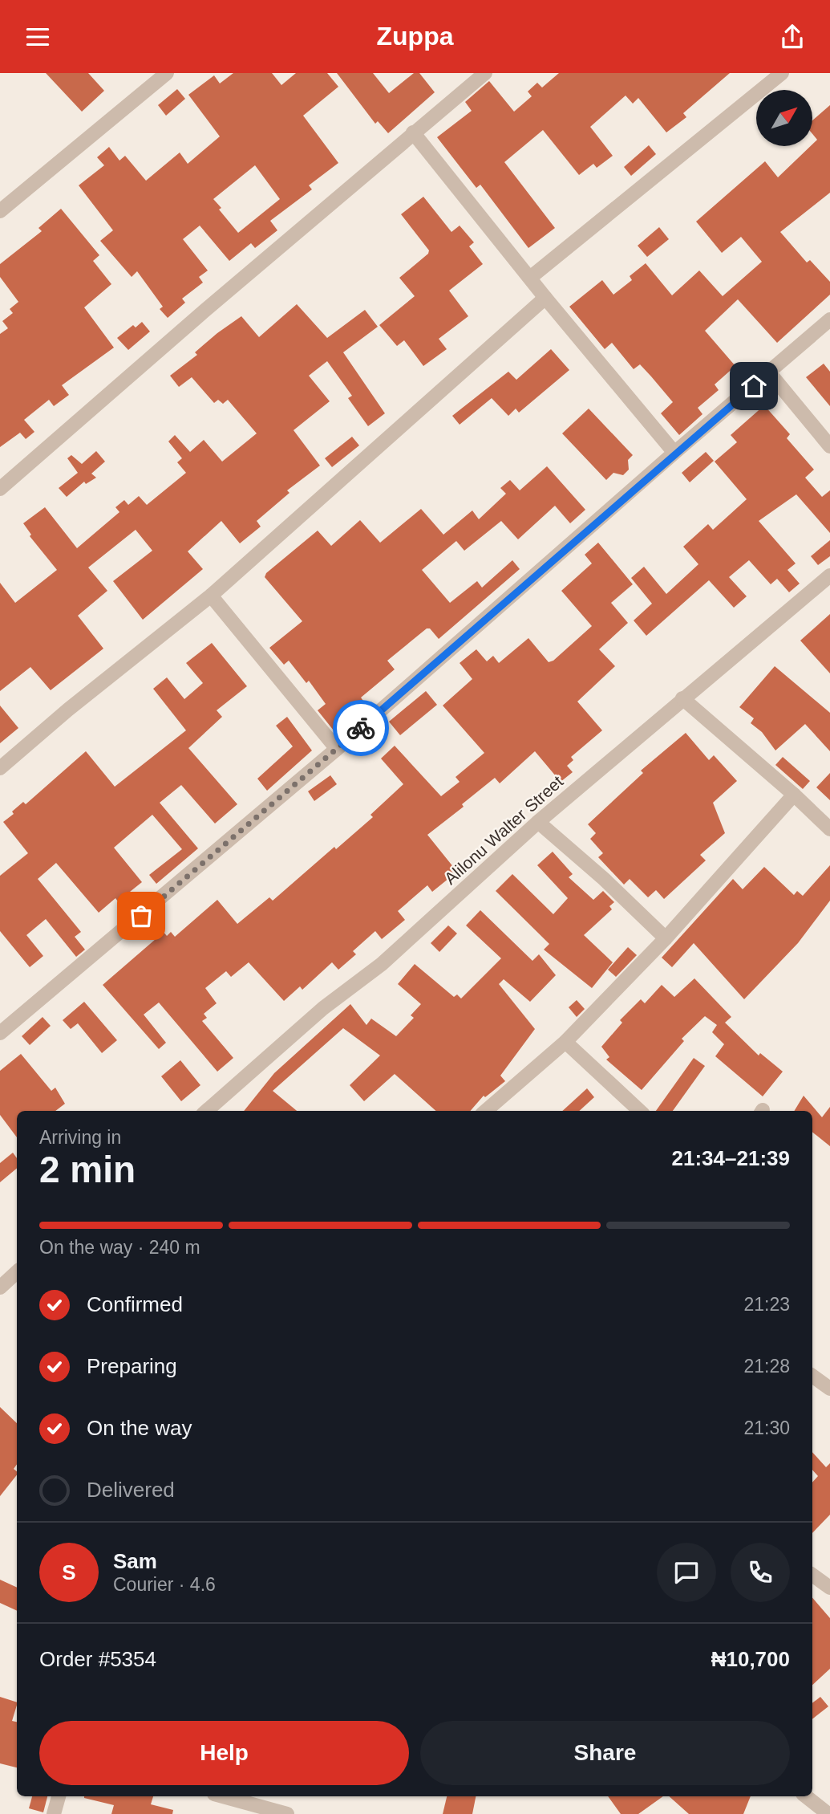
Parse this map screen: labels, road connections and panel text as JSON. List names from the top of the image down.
{
  "streets": {
    "street": ["Alilonu Walter Street"]
  },
  "north": "top right",
  "page": {
    "header": "Zuppa",
    "heading": ["2 min", "Arriving in", "21:34–21:39"],
    "panel": [
      "Sam",
      "Courier · 4.6",
      "Order #5354",
      "₦10,700"
    ],
    "bar": "On the way · 240 m",
    "list": [
      ["Confirmed", "21:23"],
      ["Preparing", "21:28"],
      ["On the way", "21:30"],
      "Delivered"
    ],
    "round": "S",
    "buttons": ["Help", "Share"]
  }
}
